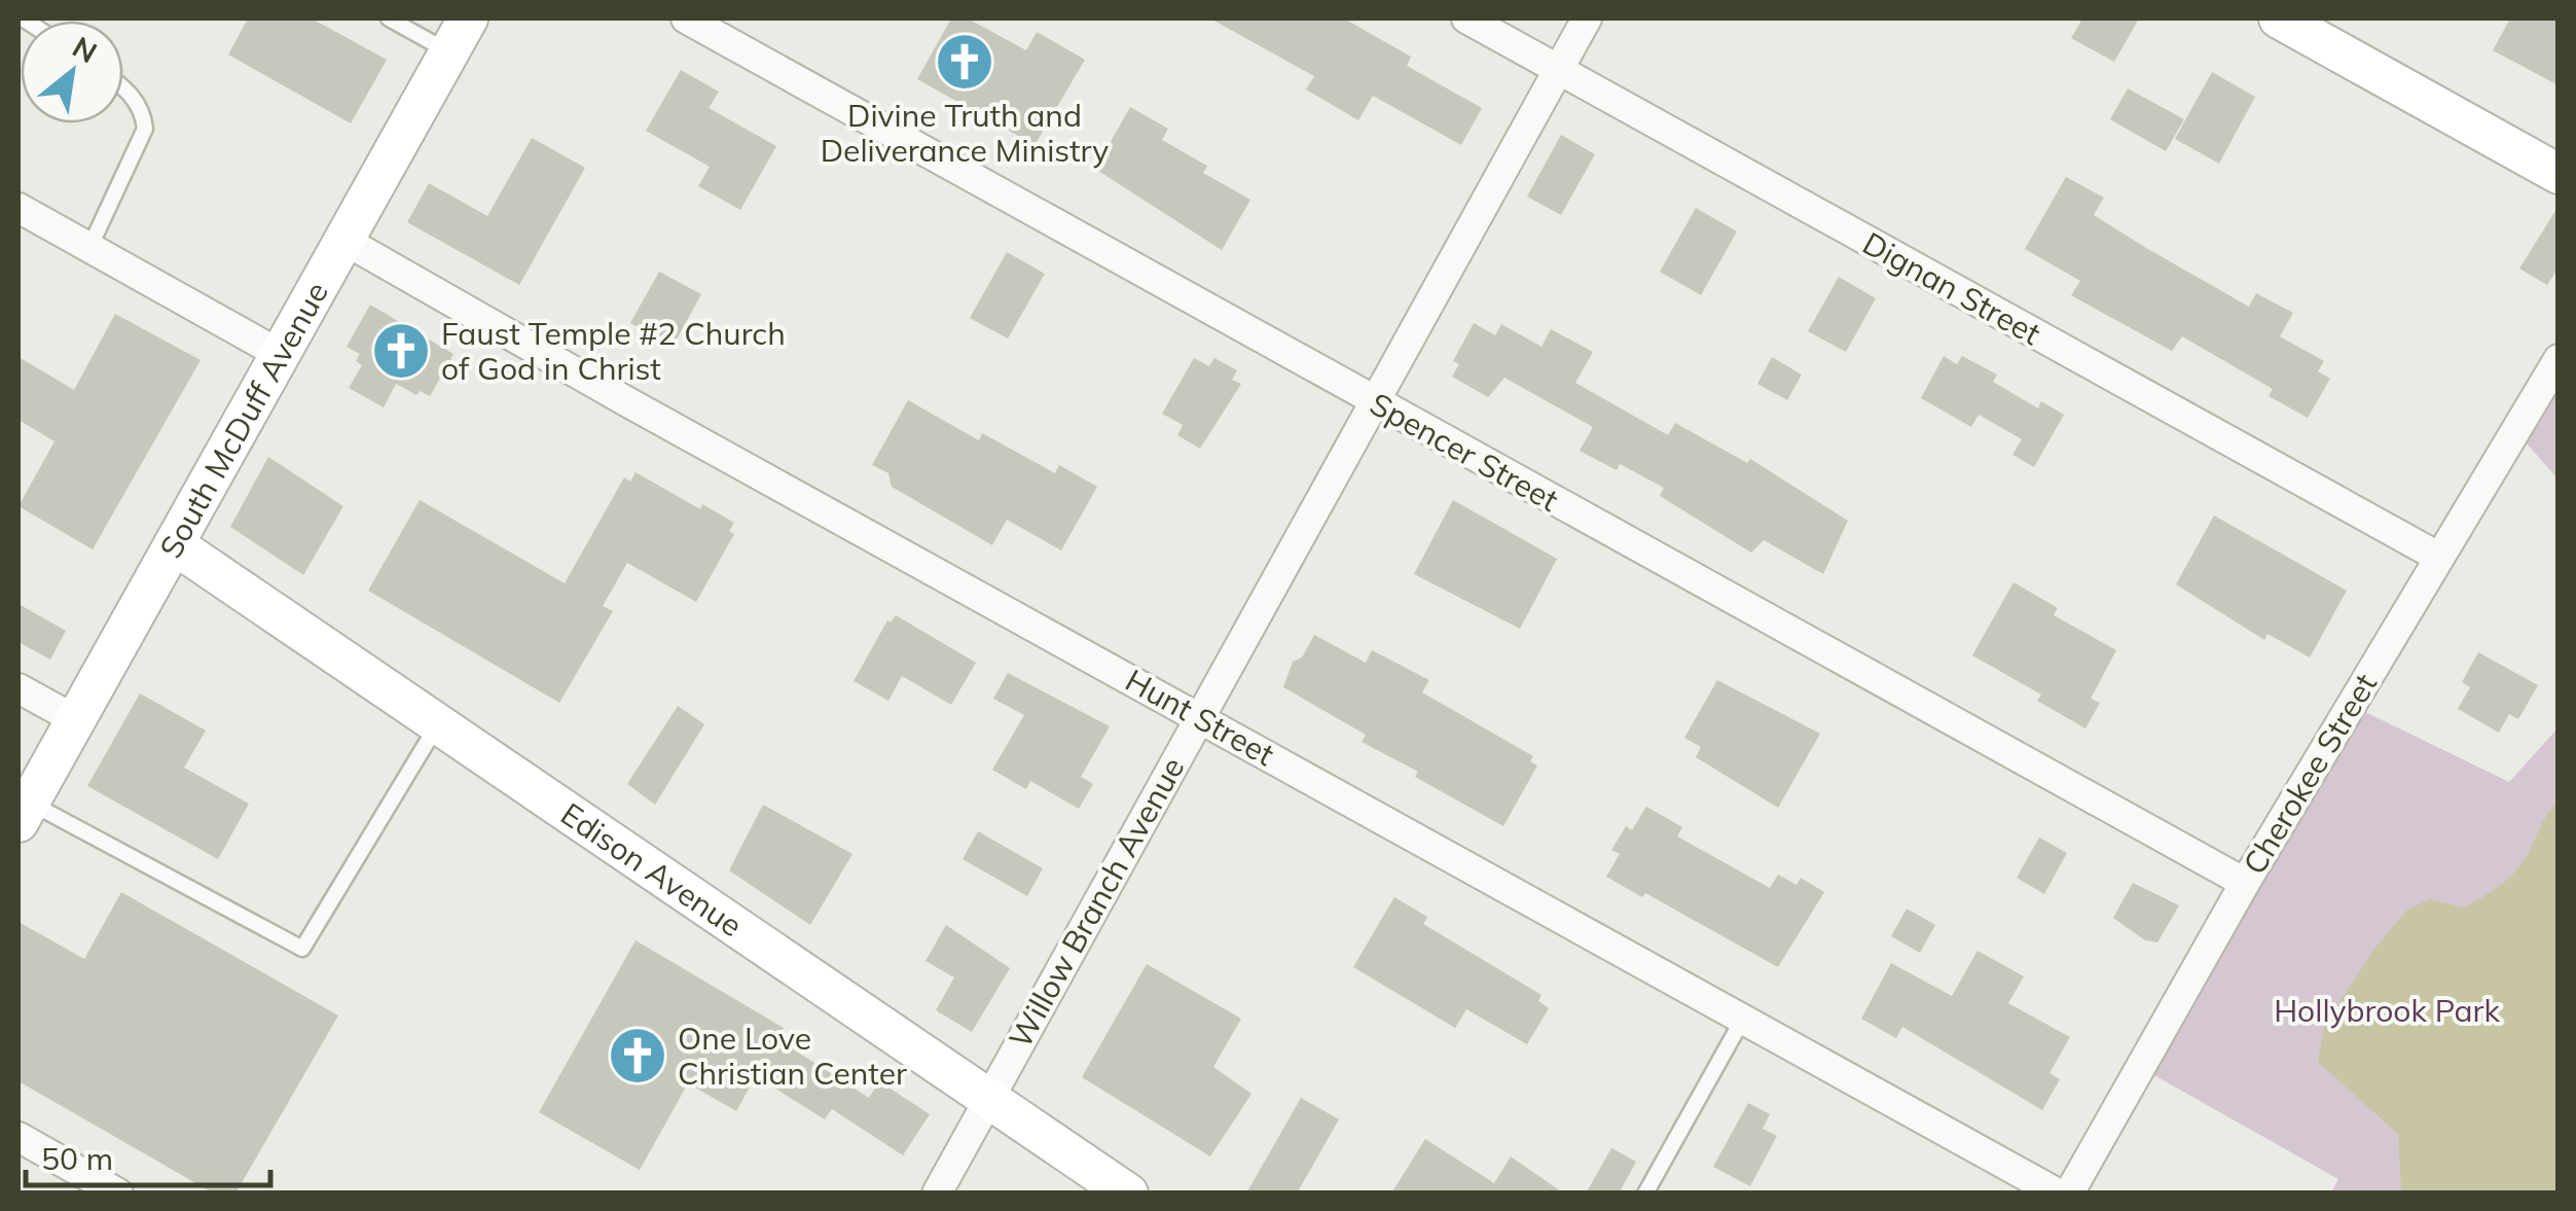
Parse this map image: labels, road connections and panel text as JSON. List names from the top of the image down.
{
  "streets": {
    "main road": ["South McDuff Avenue", "Edison Avenue"],
    "street": [
      "Dignan Street",
      "Spencer Street",
      "Hunt Street",
      "Cherokee Street",
      "Willow Branch Avenue"
    ]
  },
  "crossings": [
    ["Dignan Street", "Cherokee Street"],
    ["Dignan Street", "Willow Branch Avenue"],
    ["South McDuff Avenue", "Hunt Street"],
    ["South McDuff Avenue", "Edison Avenue"],
    ["Spencer Street", "Cherokee Street"],
    ["Spencer Street", "Willow Branch Avenue"],
    ["Hunt Street", "Willow Branch Avenue"],
    ["Edison Avenue", "Willow Branch Avenue"]
  ],
  "parks": ["Hollybrook Park"],
  "places": {
    "church": ["Divine Truth and Deliverance Ministry", "Faust Temple #2 Church of God in Christ", "One Love Christian Center"]
  },
  "scale_bar": "50 m",
  "north": "top right"
}
